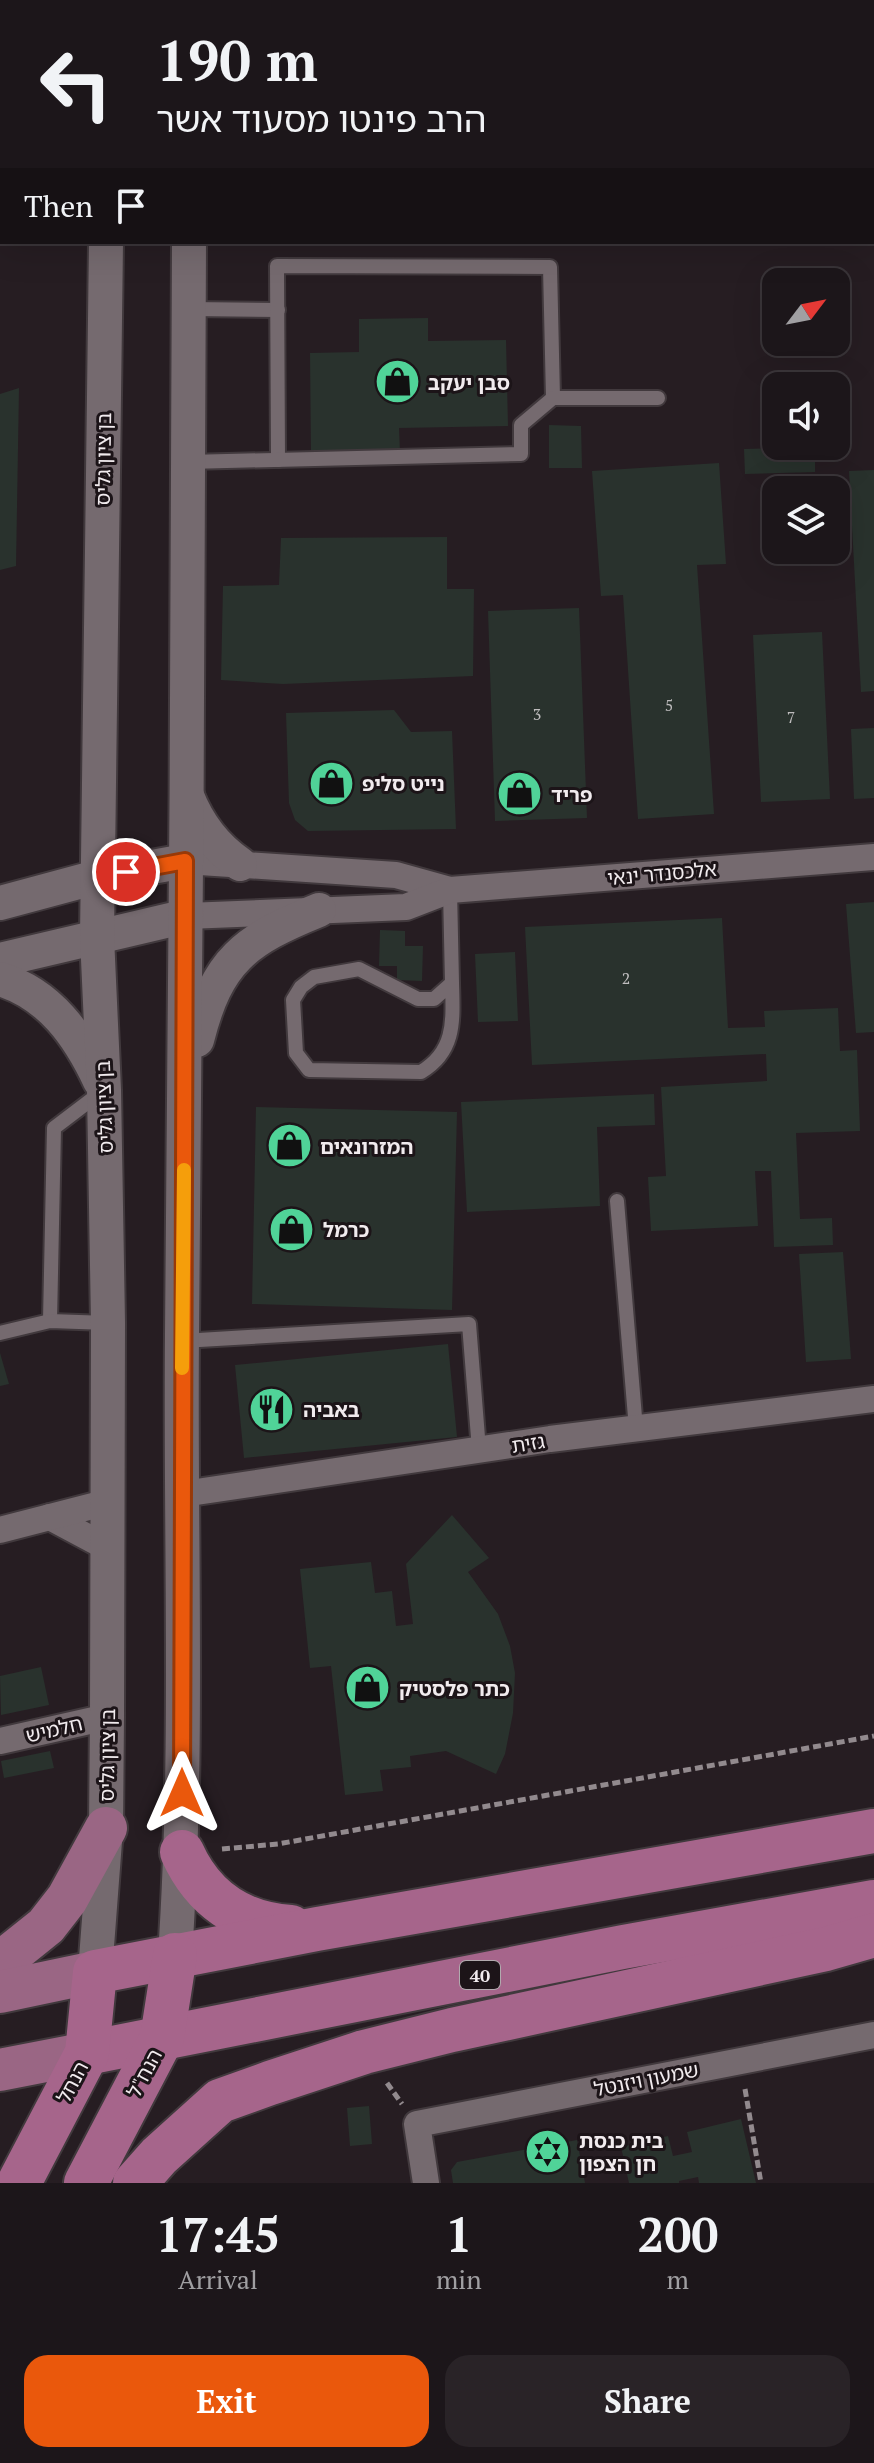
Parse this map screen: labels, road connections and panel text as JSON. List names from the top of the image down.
{
  "streets": {
    "highway": ["40", "הנח\"ל", "הנחל"],
    "street": [
      "בן ציון גליס",
      "אלכסנדר ינאי",
      "גזית",
      "חלמיש",
      "שמעון ויזנטל"
    ]
  },
  "crossings": [
    ["בן ציון גליס", "חלמיש"],
    ["בן ציון גליס", "הנחל"],
    ["40", "הנח\"ל"],
    ["40", "הנחל"]
  ],
  "places": {
    "shop": [
      "סבן יעקב",
      "נייט סליפ",
      "פריד",
      "המזרונאים",
      "כרמל",
      "כתר פלסטיק"
    ],
    "restaurant": ["באביה"],
    "synagogue": ["בית כנסת חן הצפון"]
  },
  "house_numbers": [
    "5",
    "3",
    "7",
    "2"
  ],
  "north": "top right",
  "page": {
    "turn": ["190 m", "הרב פינטו מסעוד אשר"],
    "then": "Then",
    "eta": [
      "17:45",
      "Arrival",
      "1",
      "min",
      "200",
      "m"
    ],
    "buttons": ["Exit", "Share"]
  }
}
